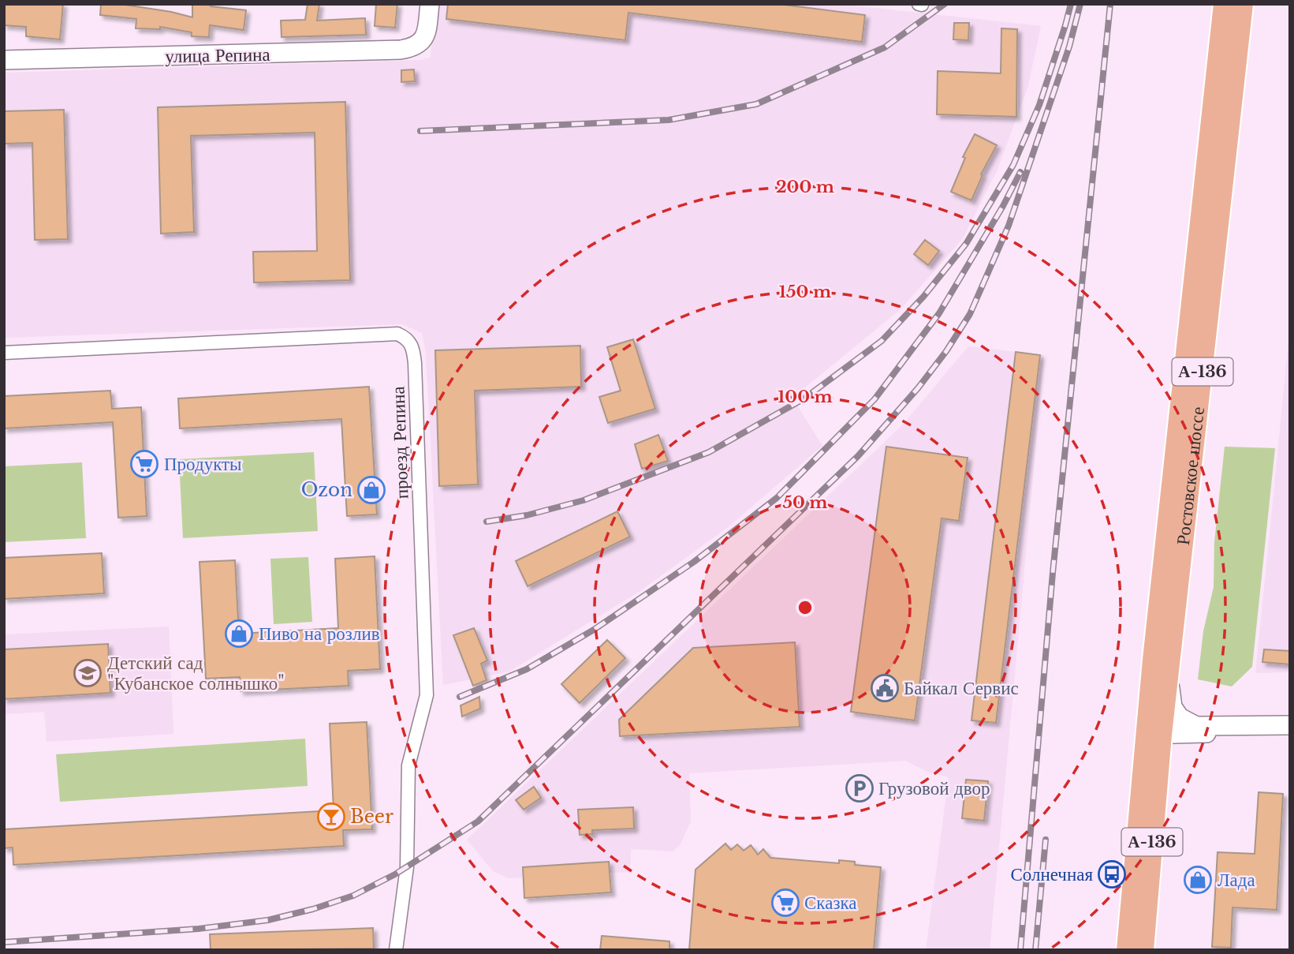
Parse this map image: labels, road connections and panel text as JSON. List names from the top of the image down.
{
  "streets": {
    "main road": ["А-136", "Ростовское шоссе"],
    "street": ["улица Репина", "проезд Репина"]
  },
  "places": {
    "supermarket": ["Продукты", "Сказка"],
    "shop": ["Ozon", "Пиво на розлив", "Лада"],
    "school or university": ["Детский сад \"Кубанское солнышко\""],
    "public building": ["Байкал Сервис"],
    "parking": ["Грузовой двор"],
    "bar": ["Beer"],
    "bus stop": ["Солнечная"]
  },
  "rings": [
    "200 m",
    "150 m",
    "100 m",
    "50 m"
  ]
}
